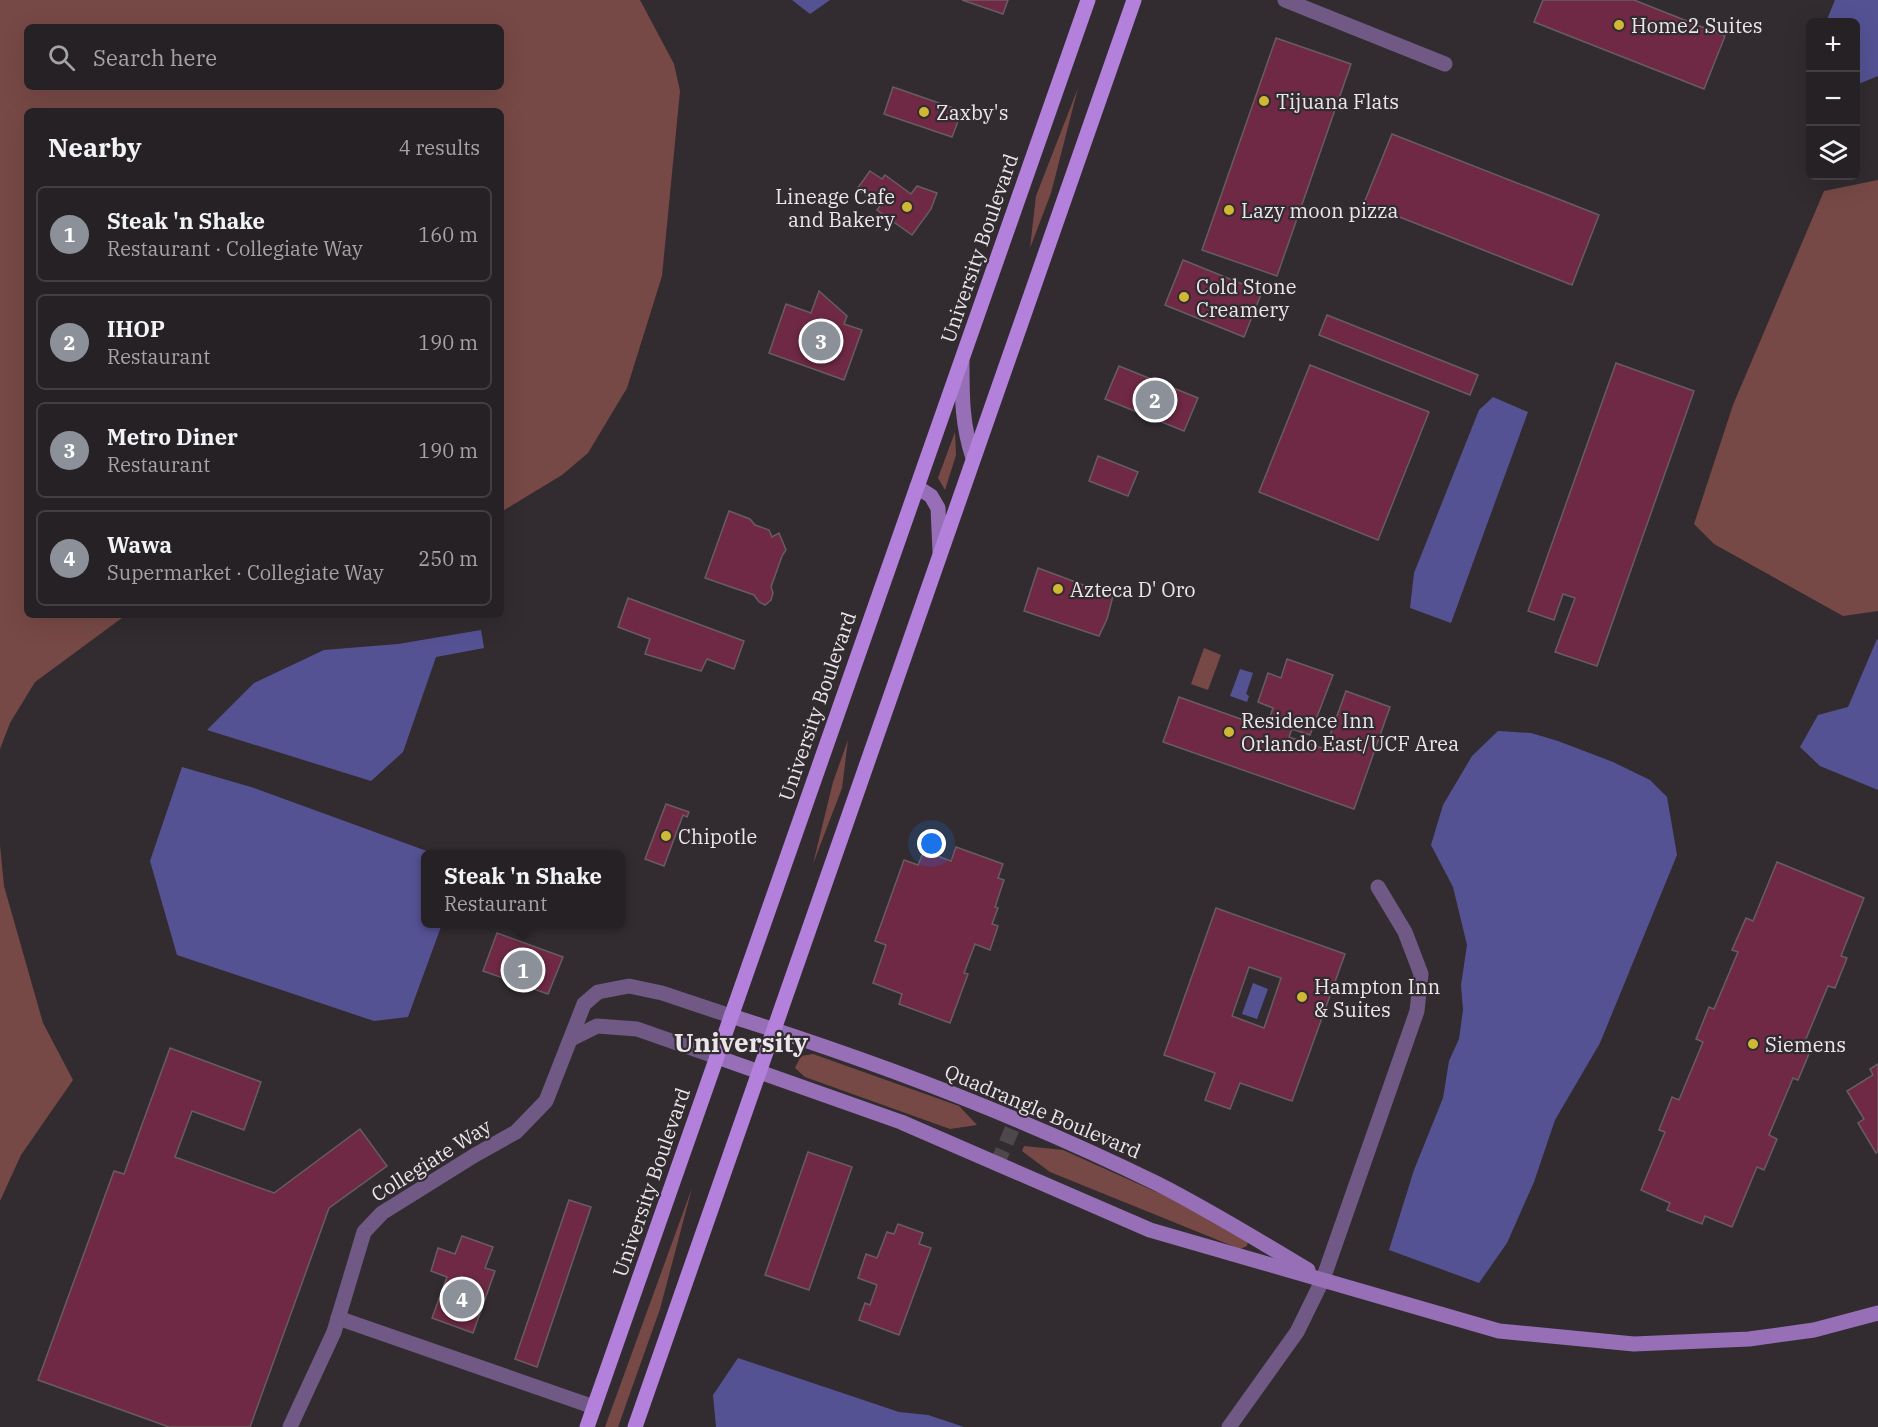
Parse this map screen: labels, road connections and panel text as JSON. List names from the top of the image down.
{
  "streets": {
    "main road": ["University Boulevard"],
    "street": ["Quadrangle Boulevard", "Collegiate Way"]
  },
  "crossings": [
    ["University Boulevard", "Quadrangle Boulevard"],
    ["University Boulevard", "Collegiate Way"],
    ["Quadrangle Boulevard", "Collegiate Way"]
  ],
  "districts": ["University"],
  "places": [
    "Home2 Suites",
    "Tijuana Flats",
    "Zaxby's",
    "Lineage Cafe and Bakery",
    "Lazy moon pizza",
    "Cold Stone Creamery",
    "Azteca D' Oro",
    "Residence Inn Orlando East/UCF Area",
    "Chipotle",
    "Hampton Inn & Suites",
    "Siemens"
  ],
  "page": {
    "map_buttons": ["+", "−"],
    "search": "Search here",
    "heading": ["Nearby", "4 results"],
    "list": [
      {
        "mark": "1",
        "name": "Steak 'n Shake",
        "note": "Restaurant · Collegiate Way",
        "value": "160 m"
      },
      {
        "mark": "2",
        "name": "IHOP",
        "note": "Restaurant",
        "value": "190 m"
      },
      {
        "mark": "3",
        "name": "Metro Diner",
        "note": "Restaurant",
        "value": "190 m"
      },
      {
        "mark": "4",
        "name": "Wawa",
        "note": "Supermarket · Collegiate Way",
        "value": "250 m"
      }
    ],
    "pins": [
      "3",
      "2",
      "1",
      "4"
    ],
    "popup": ["Steak 'n Shake", "Restaurant"]
  }
}
